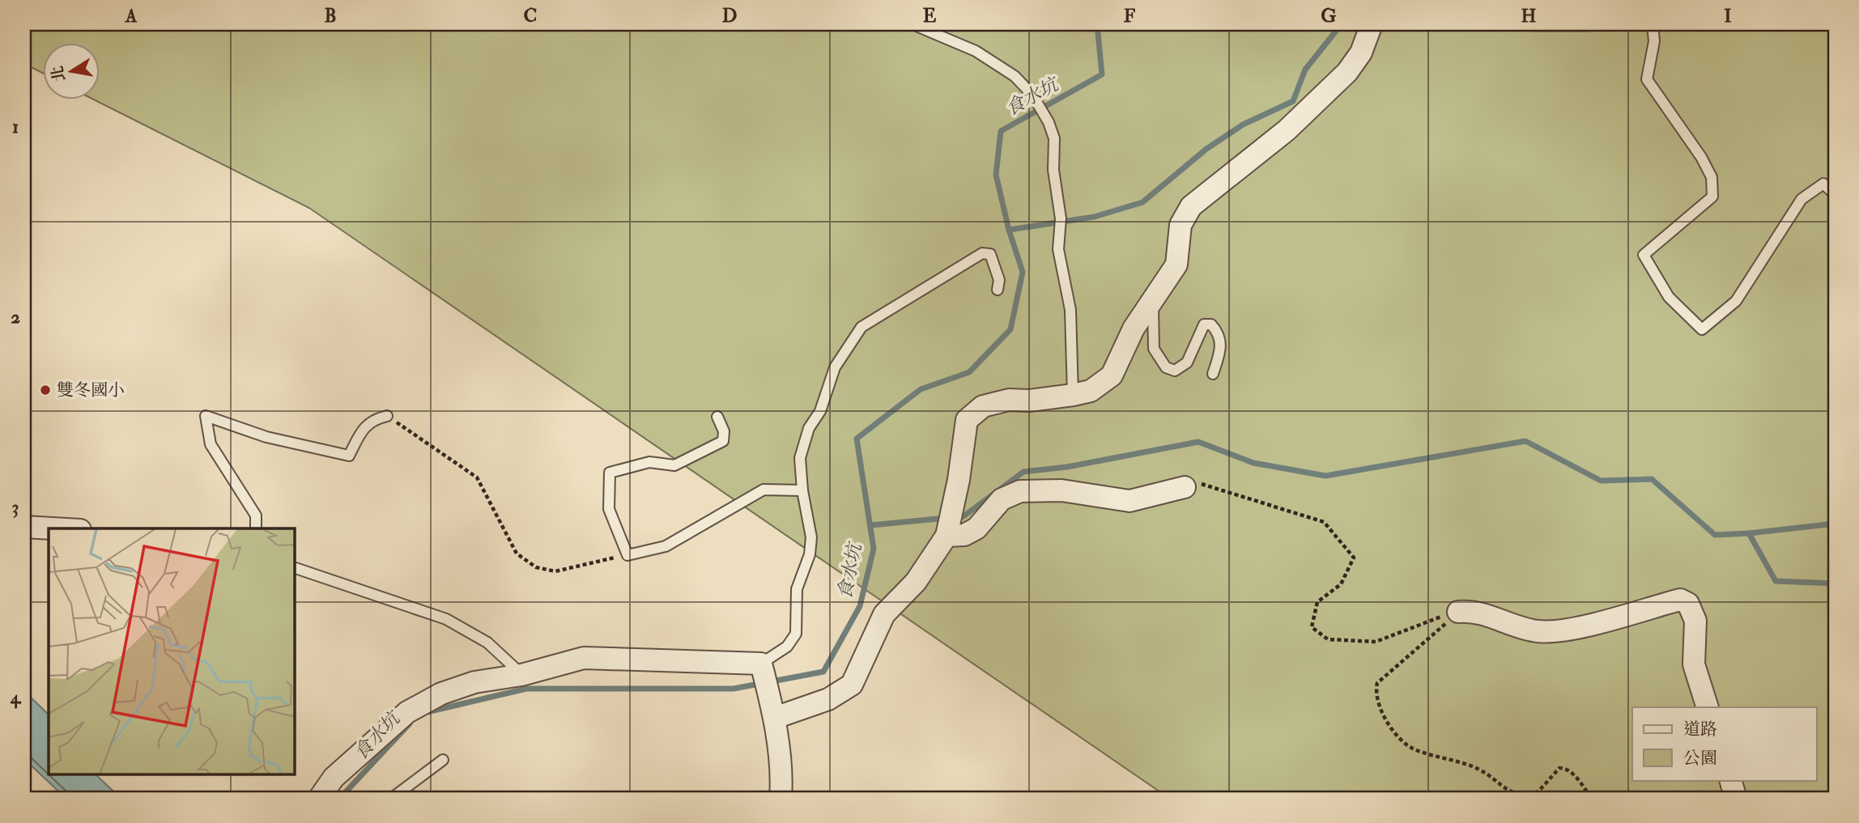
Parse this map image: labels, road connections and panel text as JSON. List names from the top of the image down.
{
  "water": ["食水坑"],
  "places": ["雙冬國小"],
  "legend": ["道路", "公園"],
  "north": "left",
  "grid": {
    "columns": [
      "A",
      "B",
      "C",
      "D",
      "E",
      "F",
      "G",
      "H",
      "I"
    ],
    "rows": [
      "1",
      "2",
      "3",
      "4"
    ]
  }
}
